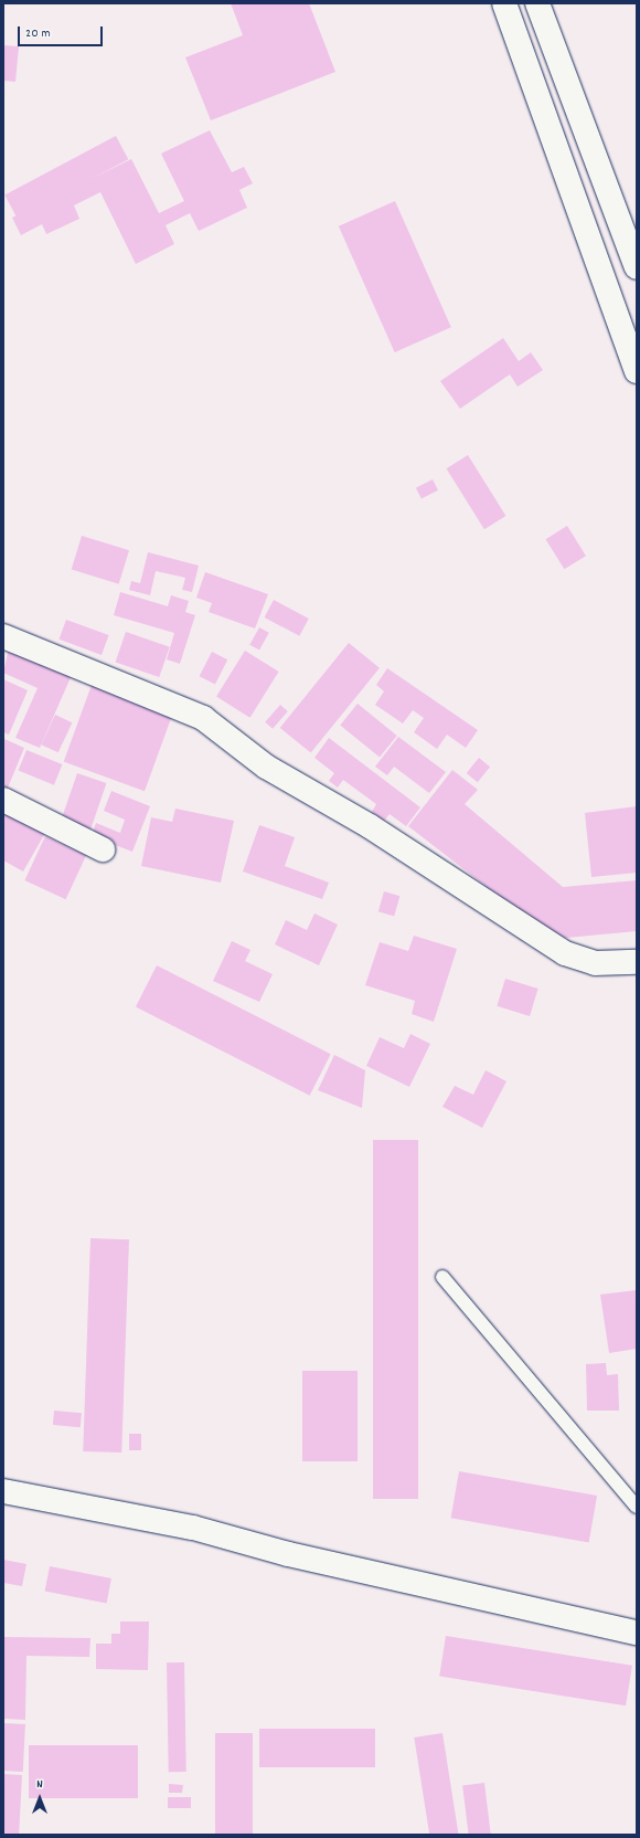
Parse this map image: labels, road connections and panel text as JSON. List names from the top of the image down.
{
  "scale_bar": "20 m",
  "north": "top"
}
